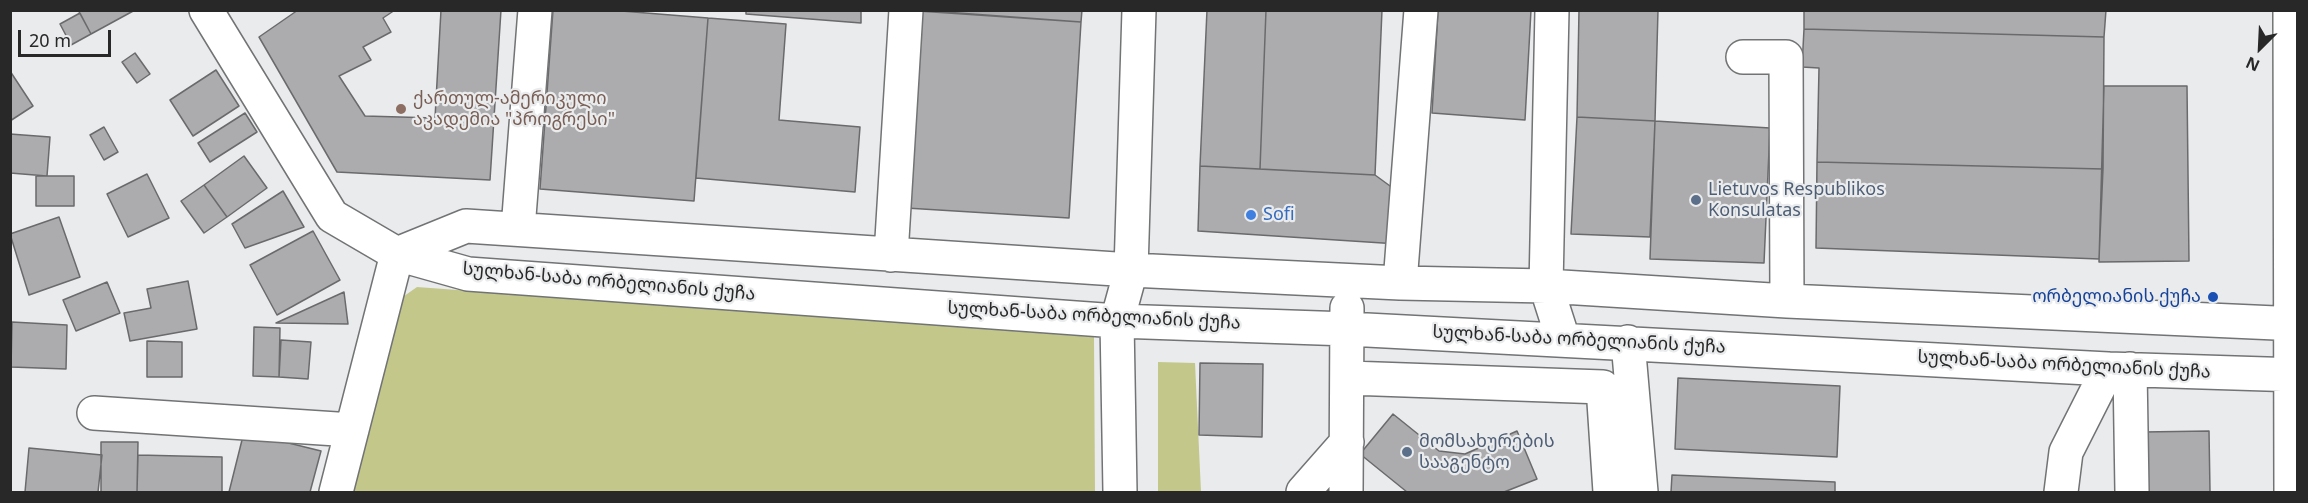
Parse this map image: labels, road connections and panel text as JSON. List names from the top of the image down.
{
  "streets": {
    "street": ["სულხან-საბა ორბელიანის ქუჩა"]
  },
  "places": [
    "ქართულ-ამერიკული აკადემია \"პროგრესი\"",
    "Lietuvos Respublikos Konsulatas",
    "Sofi",
    "ორბელიანის ქუჩა",
    "მომსახურების სააგენტო"
  ],
  "scale_bar": "20 m",
  "north": "bottom left"
}
